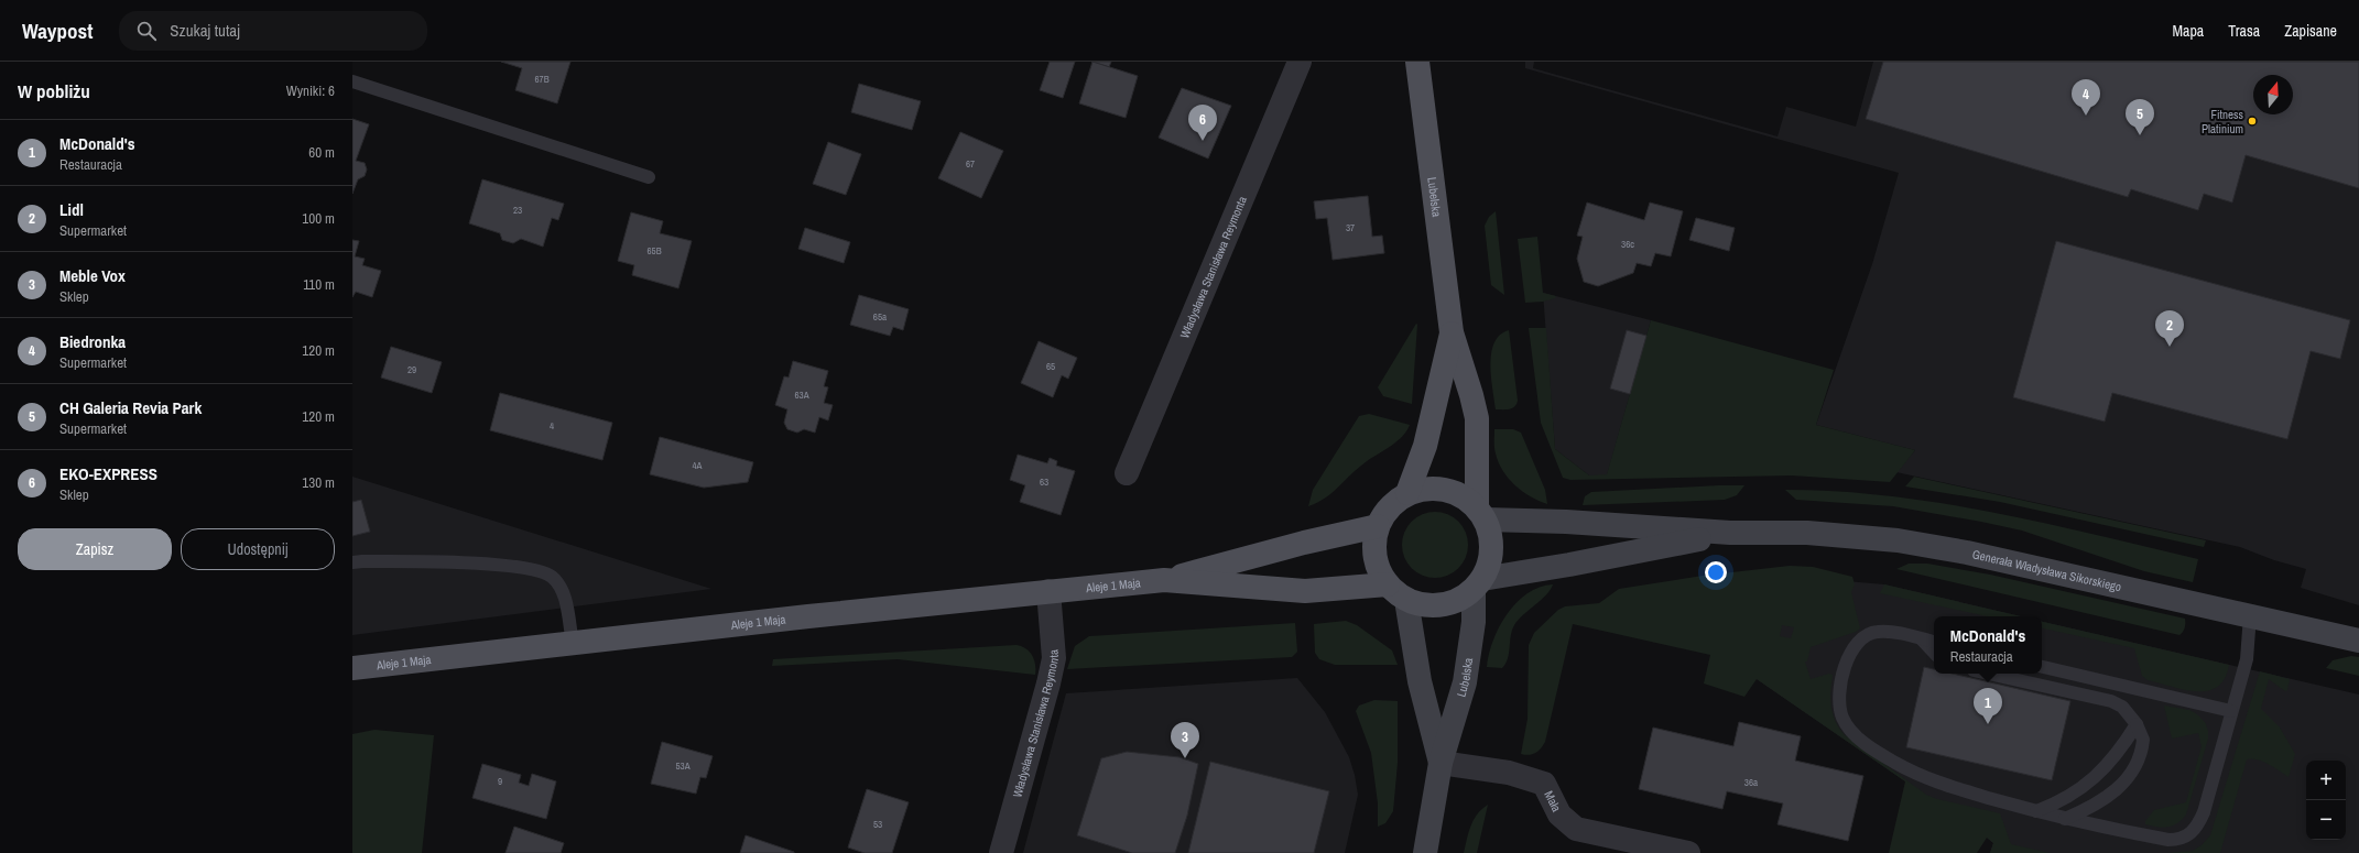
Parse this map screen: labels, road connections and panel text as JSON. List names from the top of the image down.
{
  "streets": {
    "main road": ["Lubelska", "Aleje 1 Maja"],
    "street": ["Władysława Stanisława Reymonta", "Generała Władysława Sikorskiego", "Mała"]
  },
  "crossings": [
    ["Lubelska", "Aleje 1 Maja"],
    ["Lubelska", "Mała"],
    ["Władysława Stanisława Reymonta", "Aleje 1 Maja"]
  ],
  "places": ["Fitness Platinium"],
  "house_numbers": [
    "67B",
    "67",
    "23",
    "37",
    "36c",
    "65B",
    "65a",
    "65",
    "29",
    "63A",
    "4",
    "4A",
    "63",
    "53A",
    "9",
    "36a",
    "53"
  ],
  "north": "top",
  "page": {
    "header": "Waypost",
    "search": "Szukaj tutaj",
    "nav": ["Mapa", "Trasa", "Zapisane"],
    "heading": ["W pobliżu", "Wyniki: 6"],
    "pins": [
      "4",
      "5",
      "6",
      "2",
      "1",
      "3"
    ],
    "list": [
      {
        "mark": "1",
        "name": "McDonald's",
        "note": "Restauracja",
        "value": "60 m"
      },
      {
        "mark": "2",
        "name": "Lidl",
        "note": "Supermarket",
        "value": "100 m"
      },
      {
        "mark": "3",
        "name": "Meble Vox",
        "note": "Sklep",
        "value": "110 m"
      },
      {
        "mark": "4",
        "name": "Biedronka",
        "note": "Supermarket",
        "value": "120 m"
      },
      {
        "mark": "5",
        "name": "CH Galeria Revia Park",
        "note": "Supermarket",
        "value": "120 m"
      },
      {
        "mark": "6",
        "name": "EKO-EXPRESS",
        "note": "Sklep",
        "value": "130 m"
      }
    ],
    "buttons": ["Zapisz", "Udostępnij"],
    "popup": ["McDonald's", "Restauracja"],
    "map_buttons": ["+", "−"]
  }
}
